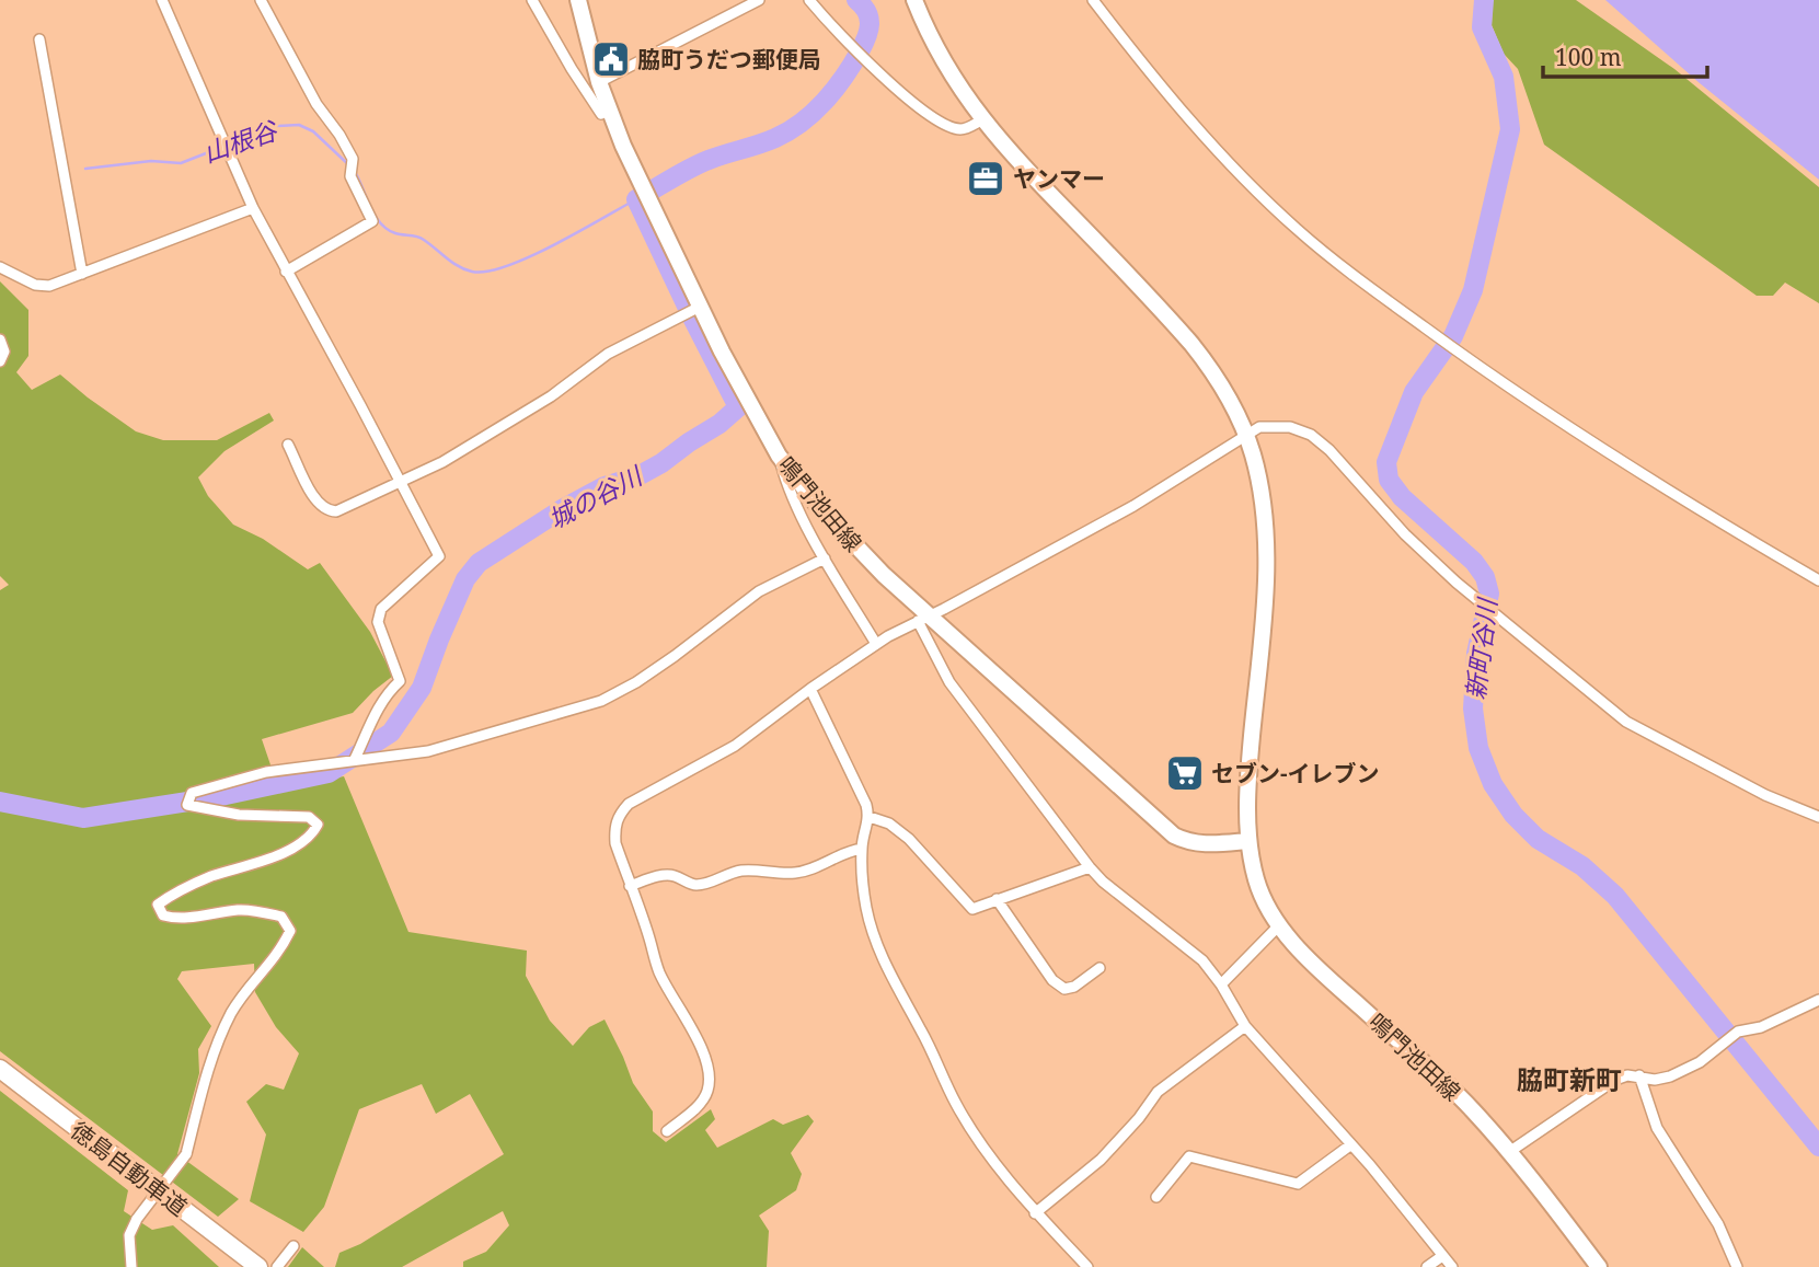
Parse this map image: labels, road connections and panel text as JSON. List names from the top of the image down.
{
  "streets": {
    "highway": ["徳島自動車道"],
    "main road": ["鳴門池田線"]
  },
  "districts": ["脇町新町"],
  "water": ["山根谷", "城の谷川", "新町谷川"],
  "places": {
    "public building": ["脇町うだつ郵便局"],
    "office": ["ヤンマー"],
    "supermarket": ["セブン-イレブン"]
  },
  "scale_bar": "100 m"
}
